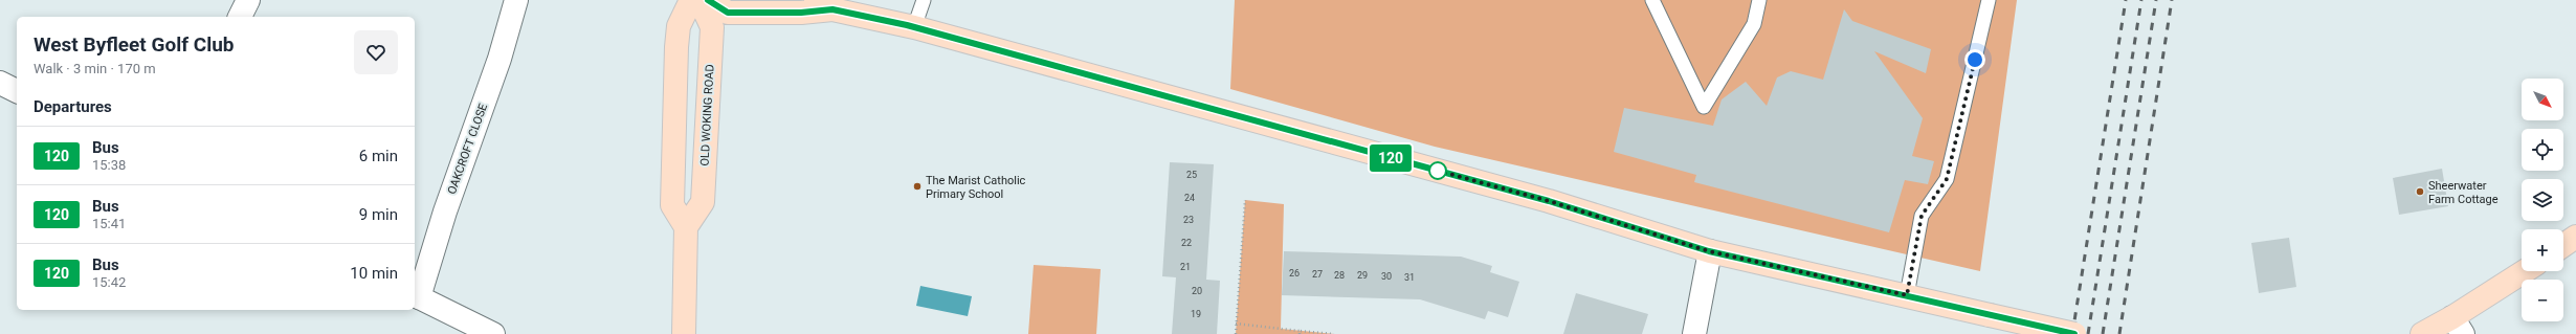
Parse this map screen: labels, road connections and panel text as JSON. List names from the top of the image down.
{
  "streets": {
    "main road": ["OLD WOKING ROAD"],
    "street": ["OAKCROFT CLOSE"]
  },
  "places": ["The Marist Catholic Primary School", "Sheerwater Farm Cottage"],
  "lines": ["bus line 120"],
  "house_numbers": [
    "25",
    "24",
    "23",
    "22",
    "21",
    "26",
    "27",
    "28",
    "29",
    "30",
    "31",
    "20",
    "19"
  ],
  "north": "bottom right",
  "page": {
    "on_map": "120",
    "heading": [
      ["West Byfleet Golf Club", "Walk · 3 min · 170 m"],
      "Departures"
    ],
    "map_buttons": ["+", "−"],
    "list": [
      {
        "mark": "120",
        "name": "Bus",
        "note": "15:38",
        "value": "6 min"
      },
      {
        "mark": "120",
        "name": "Bus",
        "note": "15:41",
        "value": "9 min"
      },
      {
        "mark": "120",
        "name": "Bus",
        "note": "15:42",
        "value": "10 min"
      }
    ]
  }
}
